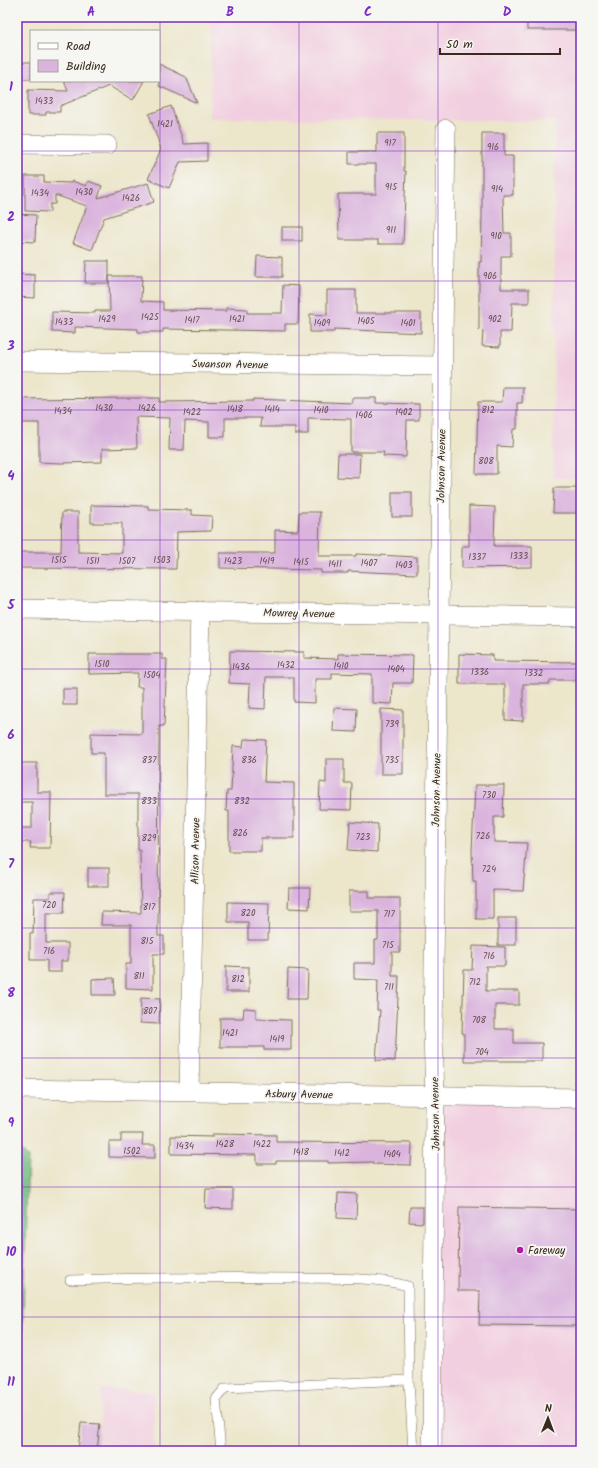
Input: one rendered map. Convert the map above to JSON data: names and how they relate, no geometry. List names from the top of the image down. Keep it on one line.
{"streets":{"street":["Swanson Avenue","Johnson Avenue","Mowrey Avenue","Allison Avenue","Asbury Avenue"]},"crossings":[["Swanson Avenue","Johnson Avenue"],["Johnson Avenue","Mowrey Avenue"],["Johnson Avenue","Asbury Avenue"],["Mowrey Avenue","Allison Avenue"],["Allison Avenue","Asbury Avenue"]],"places":["Fareway"],"house_numbers":["1433","1421","917","916","915","914","1430","1434","1426","911","910","906","1425","1429","1421","902","1417","1405","1433","1409","1401","1430","1426","1418","1414","1410","812","1434","1422","1402","1406","808","1333","1337","1515","1503","1511","1507","1423","1419","1415","1407","1411","1403","1510","1432","1410","1436","1404","1336","1332","1504","739","837","836","735","730","833","832","826","726","723","829","724","720","817","820","717","815","715","716","716","811","812","712","711","807","708","1421","1419","704","1428","1422","1434","1502","1418","1412","1404"],"legend":["Road","Building"],"scale_bar":"50 m","north":"top","grid":{"columns":["A","B","C","D"],"rows":["1","2","3","4","5","6","7","8","9","10","11"]}}
